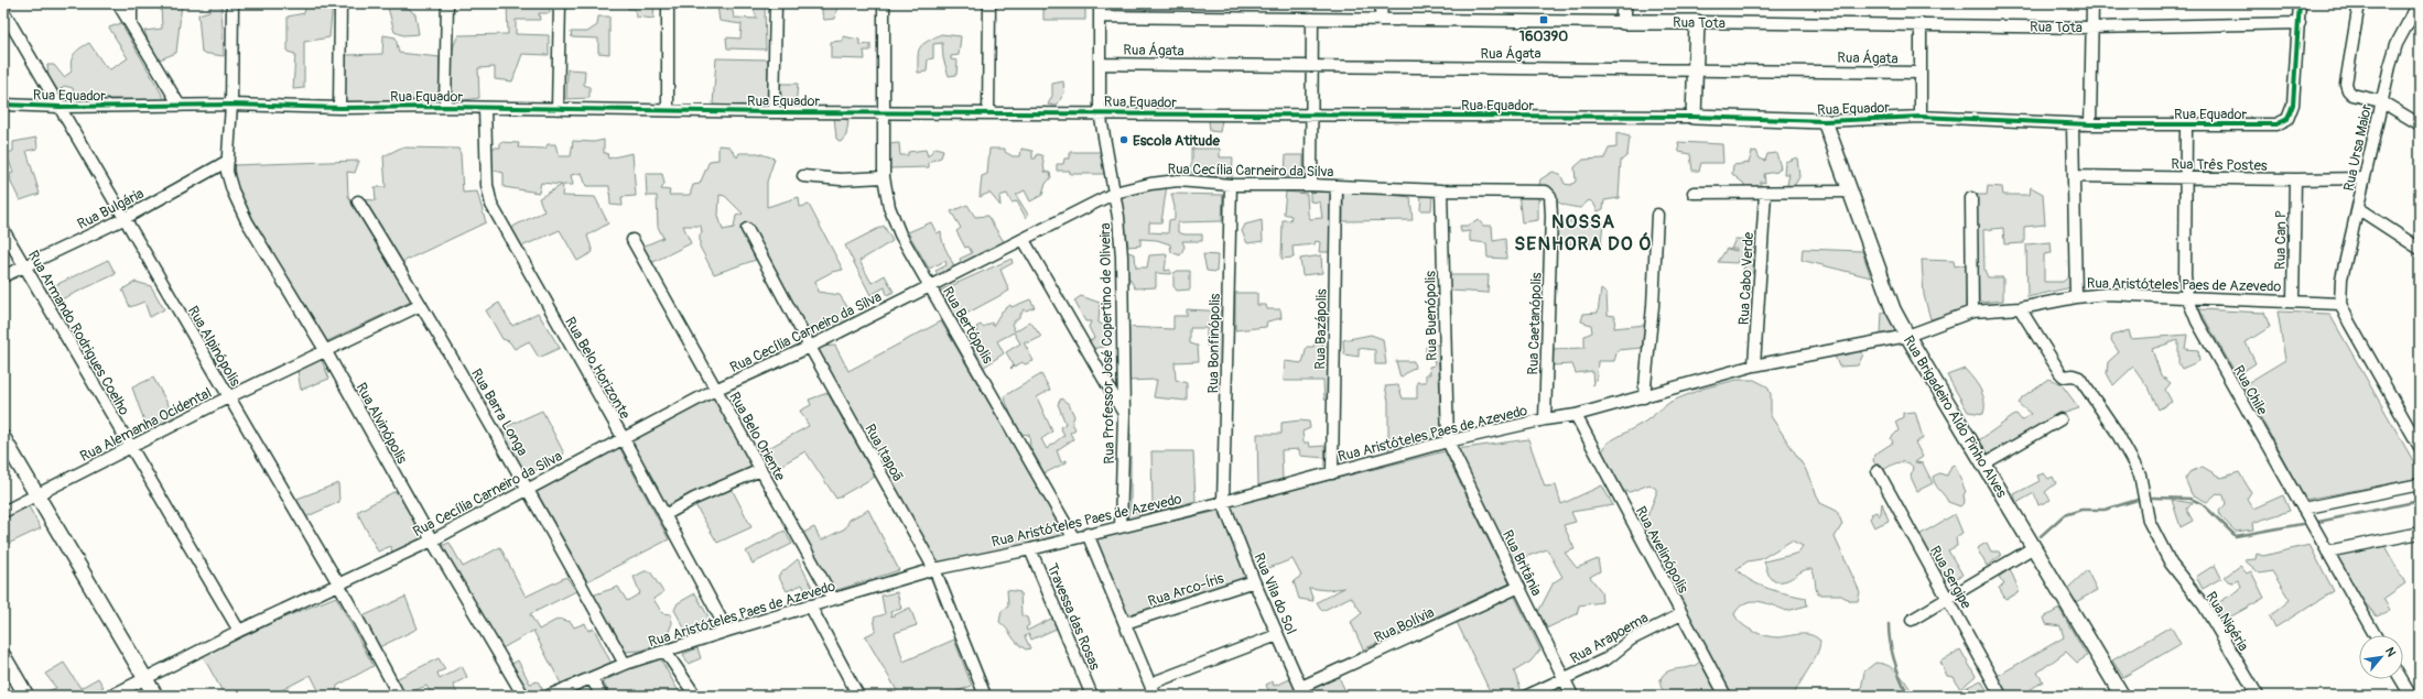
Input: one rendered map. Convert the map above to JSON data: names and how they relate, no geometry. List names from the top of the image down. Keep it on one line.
{"streets":{"street":["Rua Tota","Rua Ágata","Rua Equador","Rua Ursa Maior","Rua Três Postes","Rua Cecília Carneiro da Silva","Rua Bulgária","Rua Can P","Rua Cabo Verde","Rua Aristóteles Paes de Azevedo","Rua Buenópolis","Rua Caetanópolis","Rua Bertópolis","Rua Bazápolis","Rua Armando Rodrigues Coelho","Rua Professor José Copertino de Oliveira","Rua Bonfinópolis","Rua Alpinópolis","Rua Belo Horizonte","Rua Chile","Rua Barra Longa","Rua Brigadeiro Aldo Pinho Alves","Rua Alvinópolis","Rua Alemanha Ocidental","Rua Belo Oriente","Rua Itapoã","Rua Avelinópolis","Rua Britânia","Rua Sergipe","Rua Arco-Íris","Rua Vila do Sol","Travessa das Rosas","Rua Nigéria","Rua Bolívia","Rua Arapoema"]},"crossings":[["Rua Tota","Rua Equador"],["Rua Tota","Rua Professor José Copertino de Oliveira"],["Rua Ágata","Rua Professor José Copertino de Oliveira"],["Rua Equador","Rua Bertópolis"],["Rua Equador","Rua Professor José Copertino de Oliveira"],["Rua Equador","Rua Alpinópolis"],["Rua Equador","Rua Belo Horizonte"],["Rua Equador","Rua Chile"],["Rua Equador","Rua Brigadeiro Aldo Pinho Alves"],["Rua Equador","Rua Alvinópolis"],["Rua Ursa Maior","Rua Três Postes"],["Rua Ursa Maior","Rua Aristóteles Paes de Azevedo"],["Rua Três Postes","Rua Can P"],["Rua Três Postes","Rua Chile"],["Rua Cecília Carneiro da Silva","Rua Buenópolis"],["Rua Cecília Carneiro da Silva","Rua Caetanópolis"],["Rua Cecília Carneiro da Silva","Rua Bertópolis"],["Rua Cecília Carneiro da Silva","Rua Bazápolis"],["Rua Cecília Carneiro da Silva","Rua Armando Rodrigues Coelho"],["Rua Cecília Carneiro da Silva","Rua Professor José Copertino de Oliveira"],["Rua Cecília Carneiro da Silva","Rua Bonfinópolis"],["Rua Cecília Carneiro da Silva","Rua Alpinópolis"],["Rua Cecília Carneiro da Silva","Rua Belo Horizonte"],["Rua Cecília Carneiro da Silva","Rua Barra Longa"],["Rua Cecília Carneiro da Silva","Rua Alvinópolis"],["Rua Cecília Carneiro da Silva","Rua Belo Oriente"],["Rua Cecília Carneiro da Silva","Rua Itapoã"],["Rua Bulgária","Rua Armando Rodrigues Coelho"],["Rua Bulgária","Rua Alpinópolis"],["Rua Bulgária","Rua Alvinópolis"],["Rua Can P","Rua Aristóteles Paes de Azevedo"],["Rua Cabo Verde","Rua Aristóteles Paes de Azevedo"],["Rua Aristóteles Paes de Azevedo","Rua Buenópolis"],["Rua Aristóteles Paes de Azevedo","Rua Caetanópolis"],["Rua Aristóteles Paes de Azevedo","Rua Bertópolis"],["Rua Aristóteles Paes de Azevedo","Rua Bazápolis"],["Rua Aristóteles Paes de Azevedo","Rua Professor José Copertino de Oliveira"],["Rua Aristóteles Paes de Azevedo","Rua Bonfinópolis"],["Rua Aristóteles Paes de Azevedo","Rua Belo Horizonte"],["Rua Aristóteles Paes de Azevedo","Rua Chile"],["Rua Aristóteles Paes de Azevedo","Rua Barra Longa"],["Rua Aristóteles Paes de Azevedo","Rua Brigadeiro Aldo Pinho Alves"],["Rua Aristóteles Paes de Azevedo","Rua Belo Oriente"],["Rua Aristóteles Paes de Azevedo","Rua Itapoã"],["Rua Aristóteles Paes de Azevedo","Rua Avelinópolis"],["Rua Aristóteles Paes de Azevedo","Rua Britânia"],["Rua Aristóteles Paes de Azevedo","Rua Vila do Sol"],["Rua Aristóteles Paes de Azevedo","Travessa das Rosas"],["Rua Aristóteles Paes de Azevedo","Rua Nigéria"],["Rua Buenópolis","Rua Britânia"],["Rua Armando Rodrigues Coelho","Rua Alemanha Ocidental"],["Rua Bonfinópolis","Rua Vila do Sol"],["Rua Alpinópolis","Rua Alemanha Ocidental"],["Rua Barra Longa","Rua Alemanha Ocidental"],["Rua Alvinópolis","Rua Alemanha Ocidental"],["Rua Avelinópolis","Rua Arapoema"],["Rua Britânia","Rua Bolívia"],["Rua Britânia","Rua Arapoema"],["Rua Arco-Íris","Rua Vila do Sol"],["Rua Vila do Sol","Rua Bolívia"]],"districts":["NOSSA SENHORA DO Ó"],"places":{"transit":["160390"],"other":["Escola Atitude"]},"north":"top right"}
